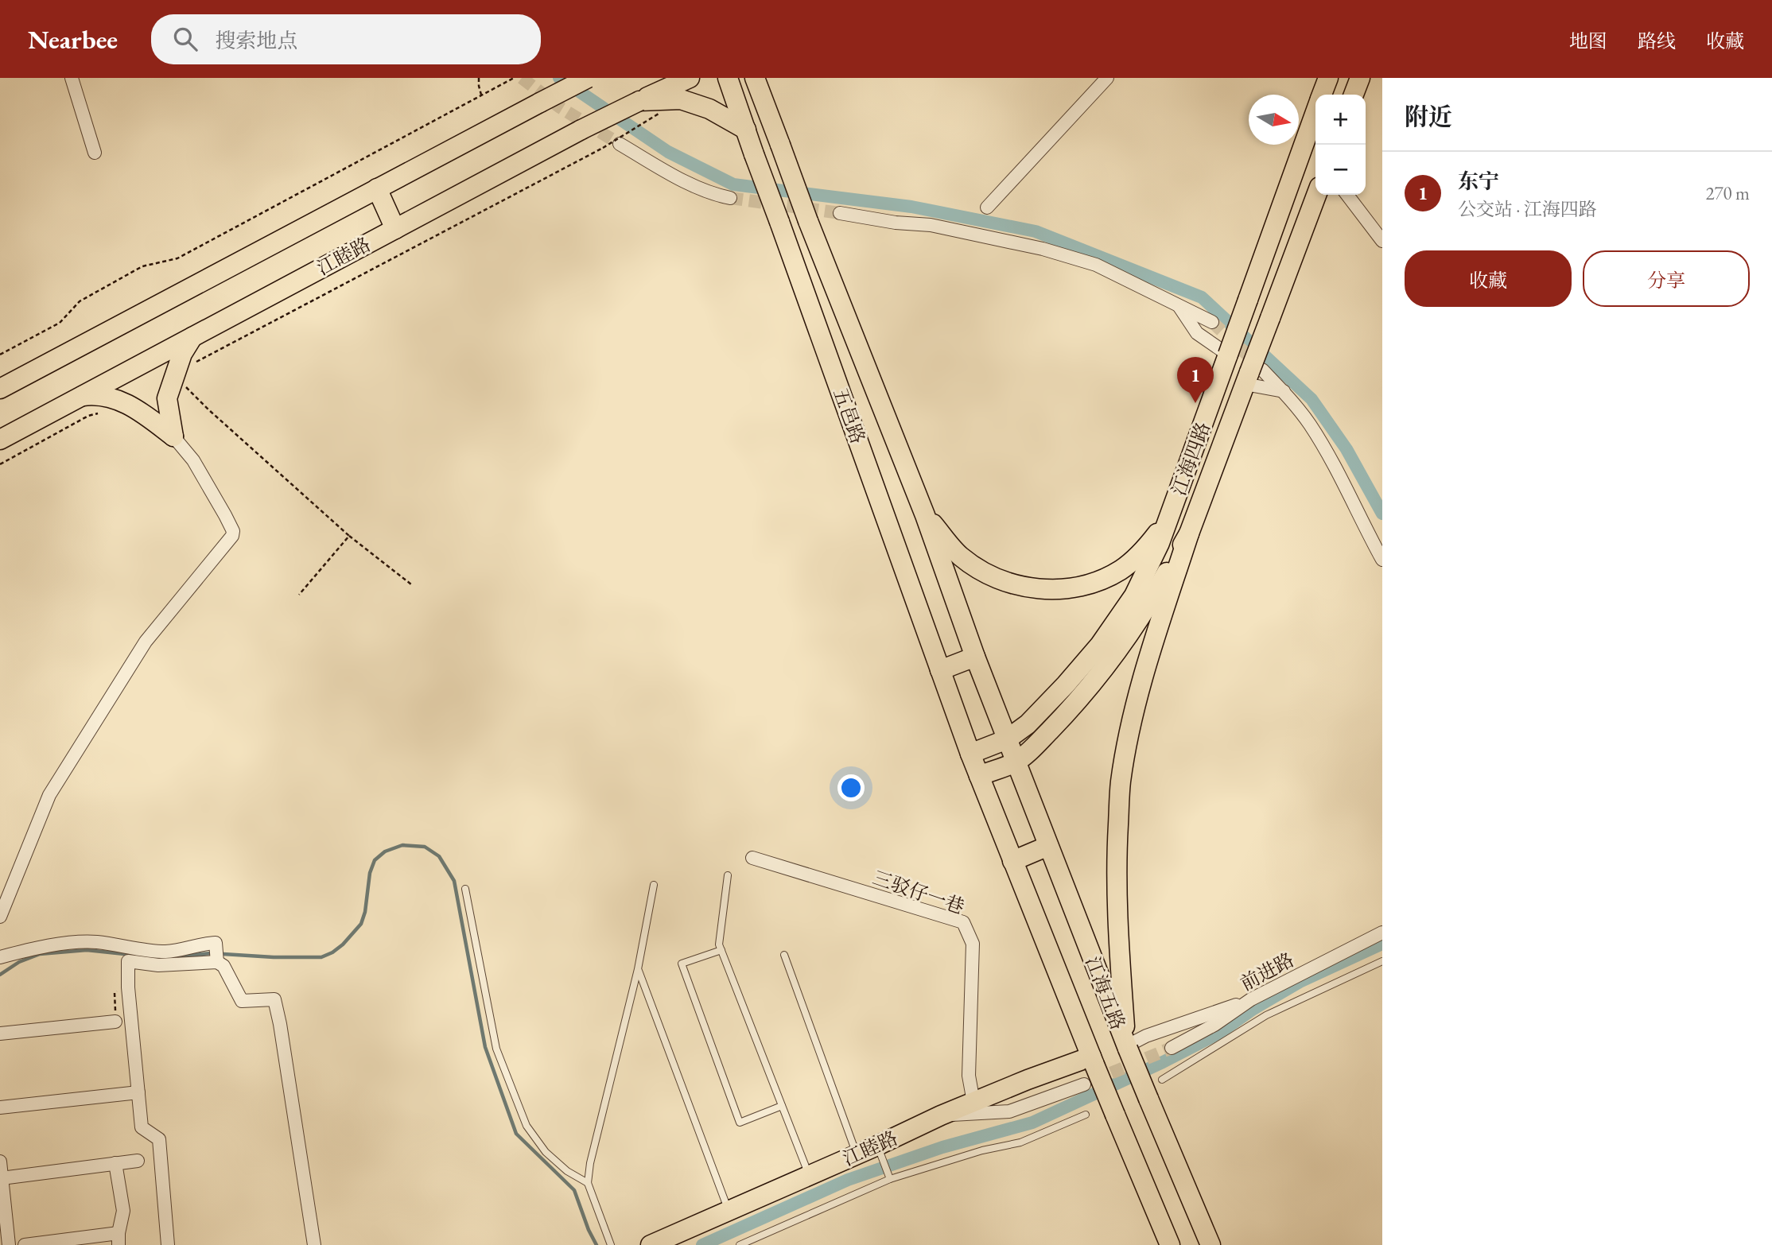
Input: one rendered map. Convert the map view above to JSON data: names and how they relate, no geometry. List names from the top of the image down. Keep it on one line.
{"streets":{"main road":["江睦路","五邑路","江海四路","江海五路"],"street":["三驳仔一巷","前进路"]},"crossings":[["江睦路","三驳仔一巷"],["江睦路","江海五路"],["五邑路","江海四路"],["五邑路","江海五路"],["江海四路","江海五路"]],"north":"right","page":{"header":"Nearbee","search":"搜索地点","nav":["地图","路线","收藏"],"heading":"附近","map_buttons":["+","−"],"list":[{"mark":"1","name":"东宁","note":"公交站 · 江海四路","value":"270 m"}],"buttons":["收藏","分享"],"pins":"1"}}
